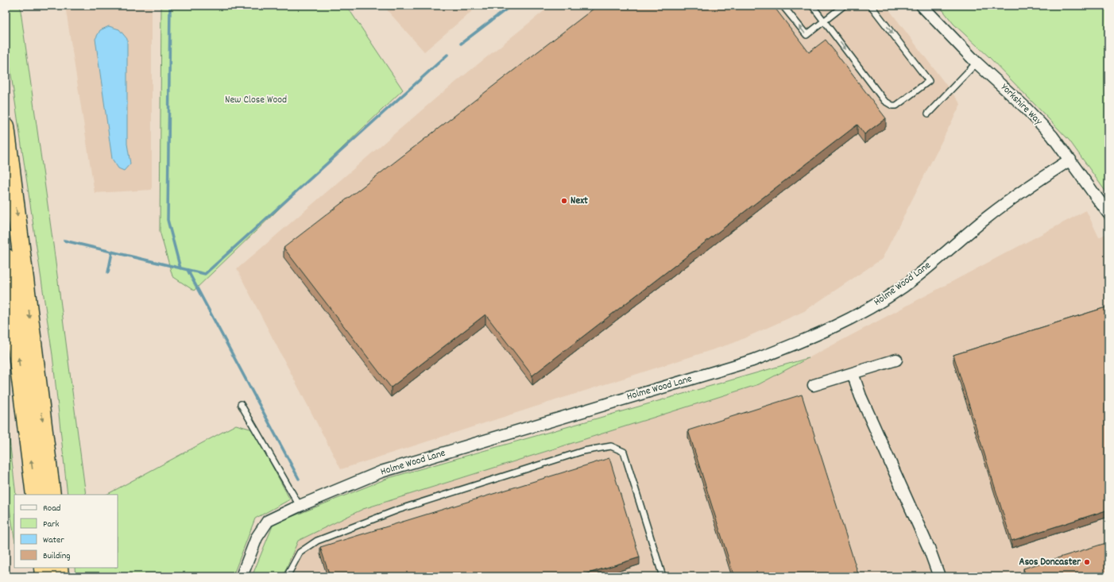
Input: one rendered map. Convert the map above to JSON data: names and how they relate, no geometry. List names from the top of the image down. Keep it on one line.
{"streets":{"street":["Yorkshire Way","Holme Wood Lane"]},"crossings":[["Yorkshire Way","Holme Wood Lane"]],"parks":["New Close Wood"],"places":["Next","Asos Doncaster"],"legend":["Road","Park","Water","Building"]}
